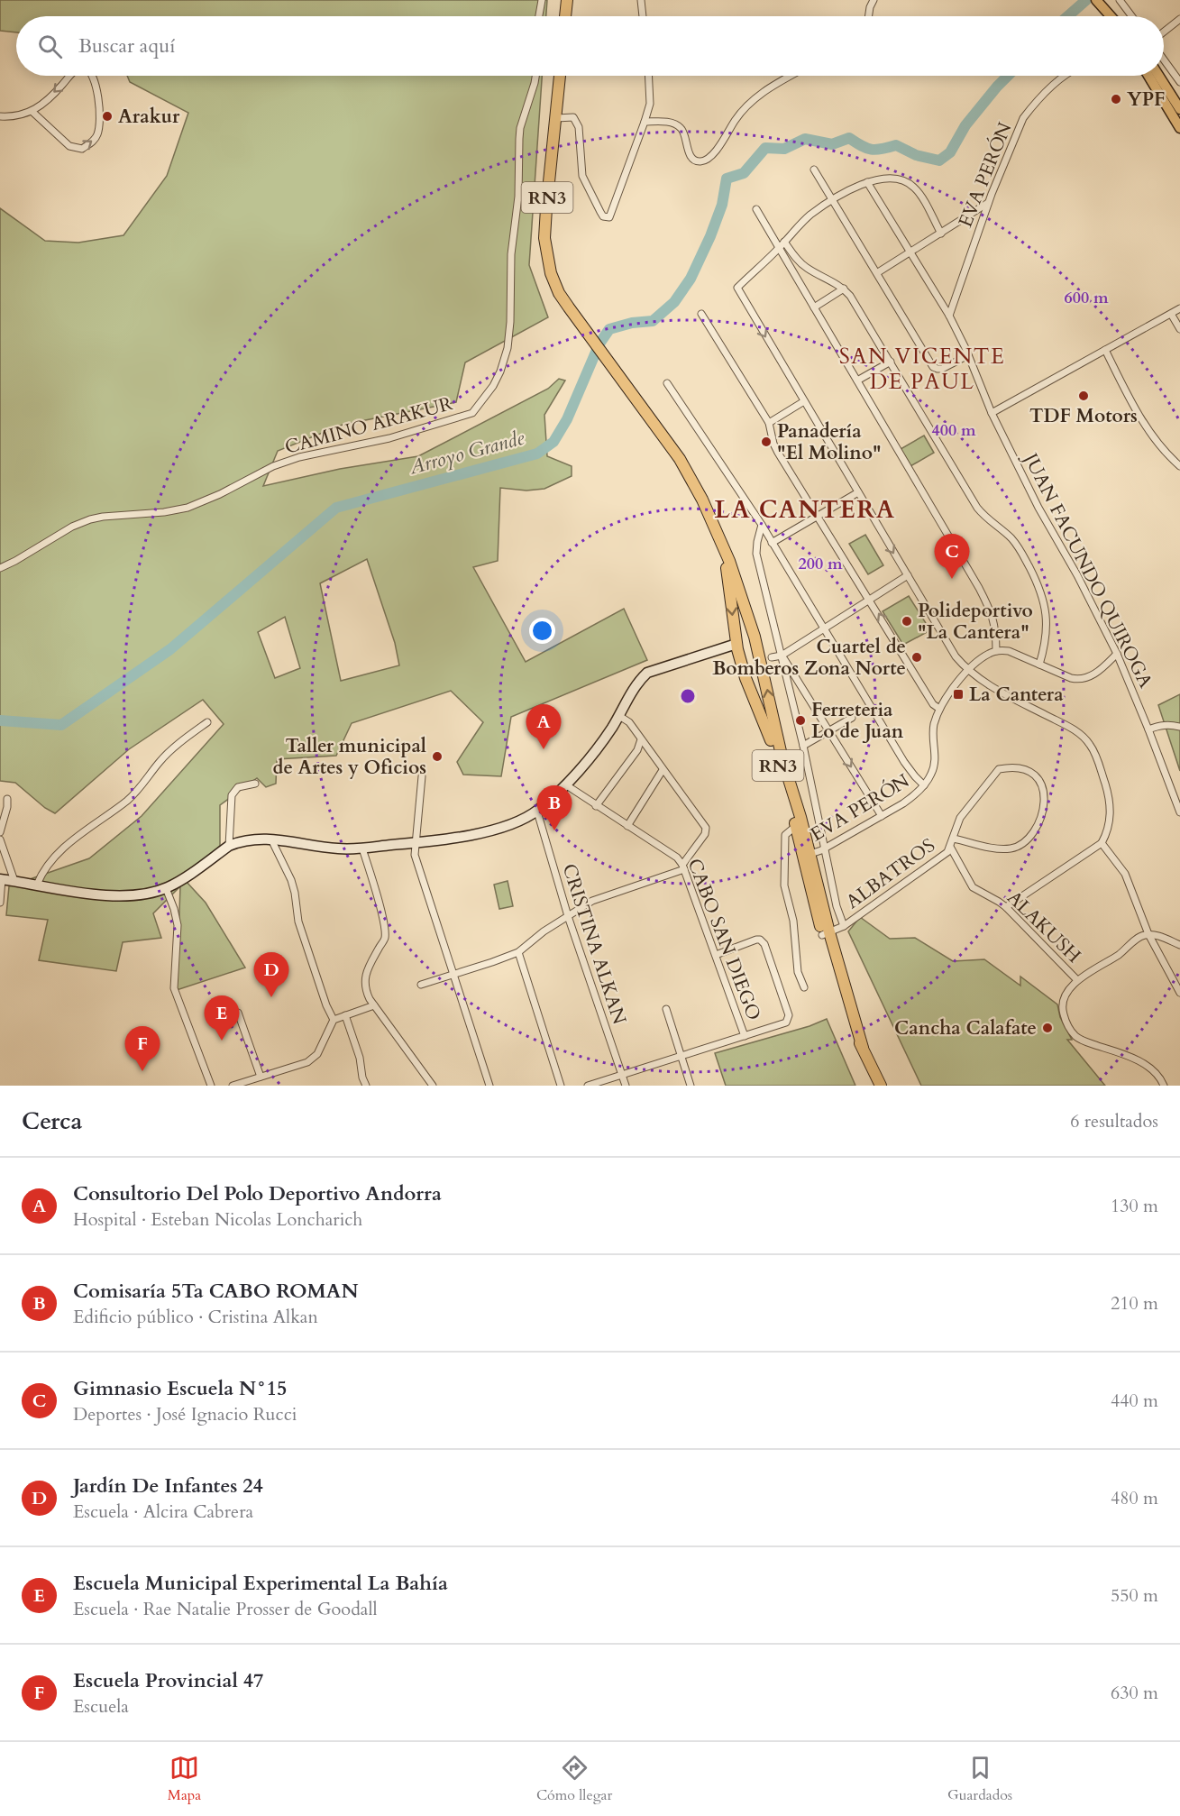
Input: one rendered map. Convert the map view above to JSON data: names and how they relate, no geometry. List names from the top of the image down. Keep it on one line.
{"streets":{"highway":["RN3"],"street":["EVA PERÓN","CAMINO ARAKUR","JUAN FACUNDO QUIROGA","ALBATROS","ALAKUSH","CABO SAN DIEGO","CRISTINA ALKAN"]},"crossings":[["EVA PERÓN","RN3"],["EVA PERÓN","JUAN FACUNDO QUIROGA"],["RN3","ALBATROS"],["ALBATROS","ALAKUSH"]],"districts":["SAN VICENTE DE PAUL","LA CANTERA"],"water":["Arroyo Grande"],"places":{"other":["YPF","Arakur","TDF Motors","Panadería \"El Molino\"","Polideportivo \"La Cantera\"","Cuartel de Bomberos Zona Norte","Ferreteria Lo de Juan","Taller municipal de Artes y Oficios","Cancha Calafate"],"transit":["La Cantera"]},"page":{"search":"Buscar aquí","pins":["C","A","B","D","E","F"],"heading":["Cerca","6 resultados"],"list":[{"mark":"A","name":"Consultorio Del Polo Deportivo Andorra","note":"Hospital · Esteban Nicolas Loncharich","value":"130 m"},{"mark":"B","name":"Comisaría 5Ta CABO ROMAN","note":"Edificio público · Cristina Alkan","value":"210 m"},{"mark":"C","name":"Gimnasio Escuela N°15","note":"Deportes · José Ignacio Rucci","value":"440 m"},{"mark":"D","name":"Jardín De Infantes 24","note":"Escuela · Alcira Cabrera","value":"480 m"},{"mark":"E","name":"Escuela Municipal Experimental La Bahía","note":"Escuela · Rae Natalie Prosser de Goodall","value":"550 m"},{"mark":"F","name":"Escuela Provincial 47","note":"Escuela","value":"630 m"}],"nav":["Mapa","Cómo llegar","Guardados"]},"rings":["600 m","400 m","200 m"]}
